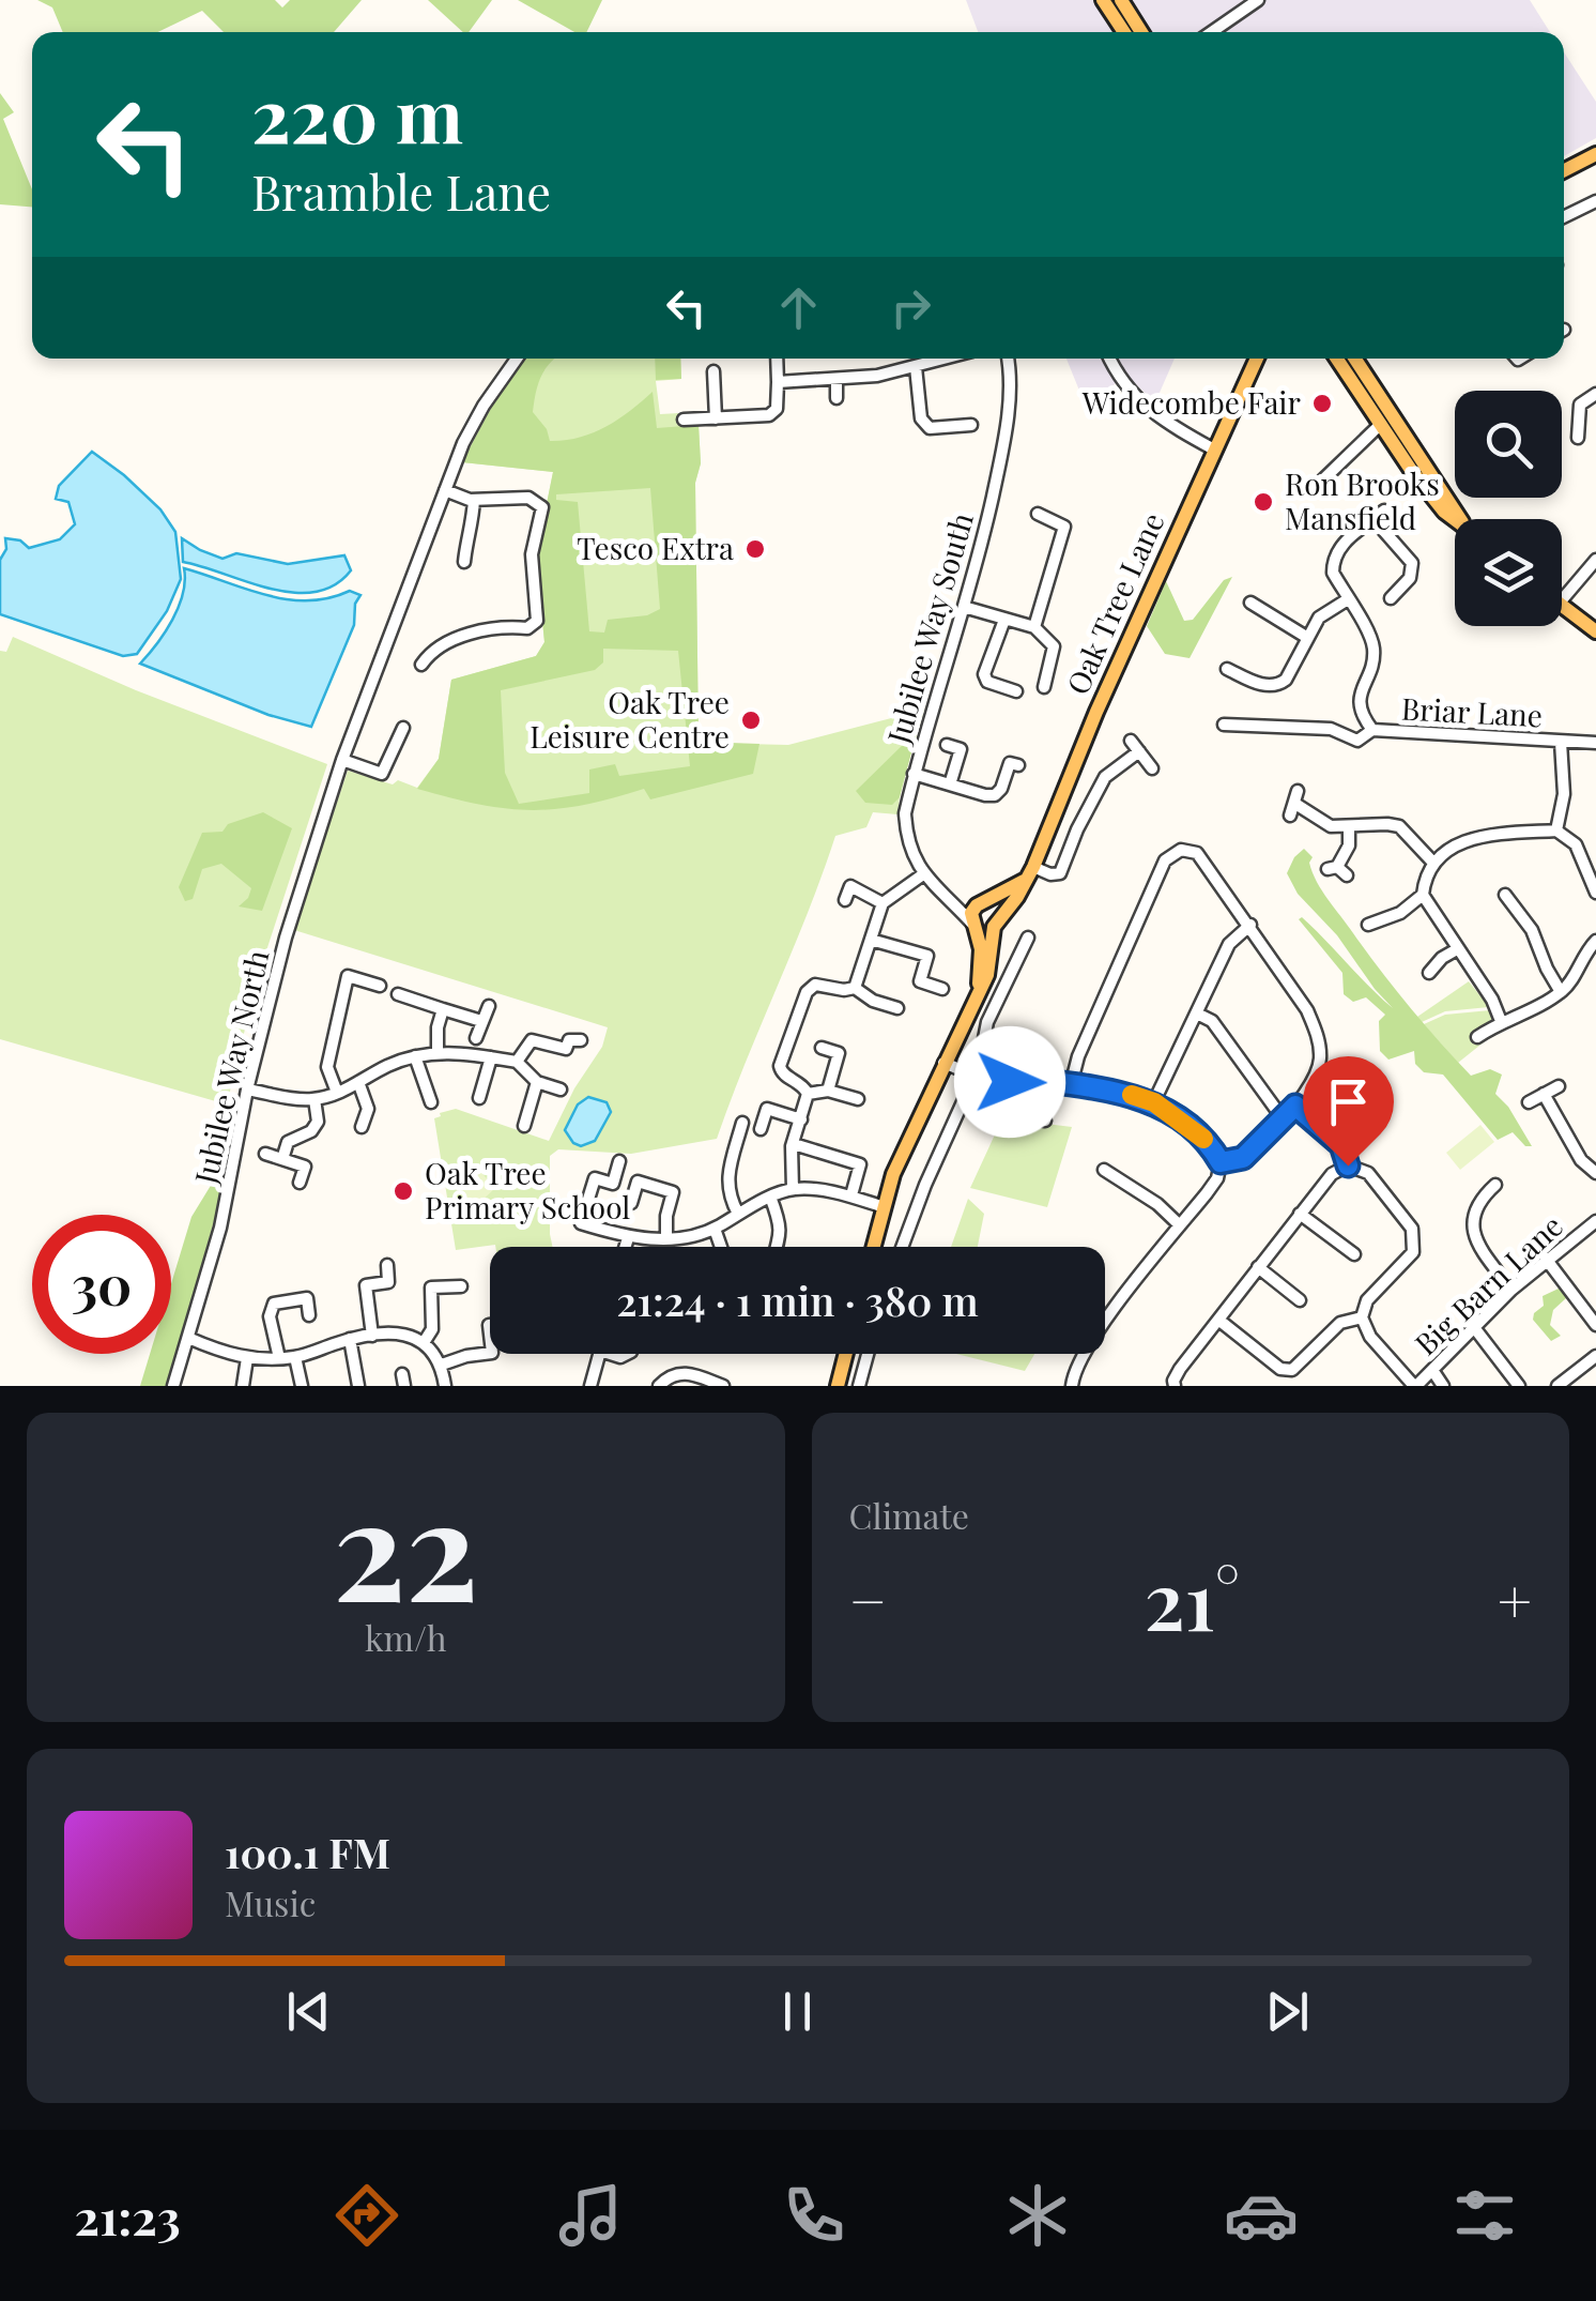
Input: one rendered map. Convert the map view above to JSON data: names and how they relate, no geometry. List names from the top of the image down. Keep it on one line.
{"streets":{"main road":["Oak Tree Lane"],"street":["Jubilee Way South","Briar Lane","Jubilee Way North","Big Barn Lane"]},"crossings":[["Oak Tree Lane","Jubilee Way South"]],"places":["Widecombe Fair","Ron Brooks Mansfield","Tesco Extra","Oak Tree Leisure Centre","Oak Tree Primary School"],"page":{"turn":["220 m","Bramble Lane"],"limit":"30","trip":"21:24 · 1 min · 380 m","tile":[["22","km/h"],"Climate"],"heat":["−","21°","+"],"song":["100.1 FM","Music"],"tabs":"21:23"}}
